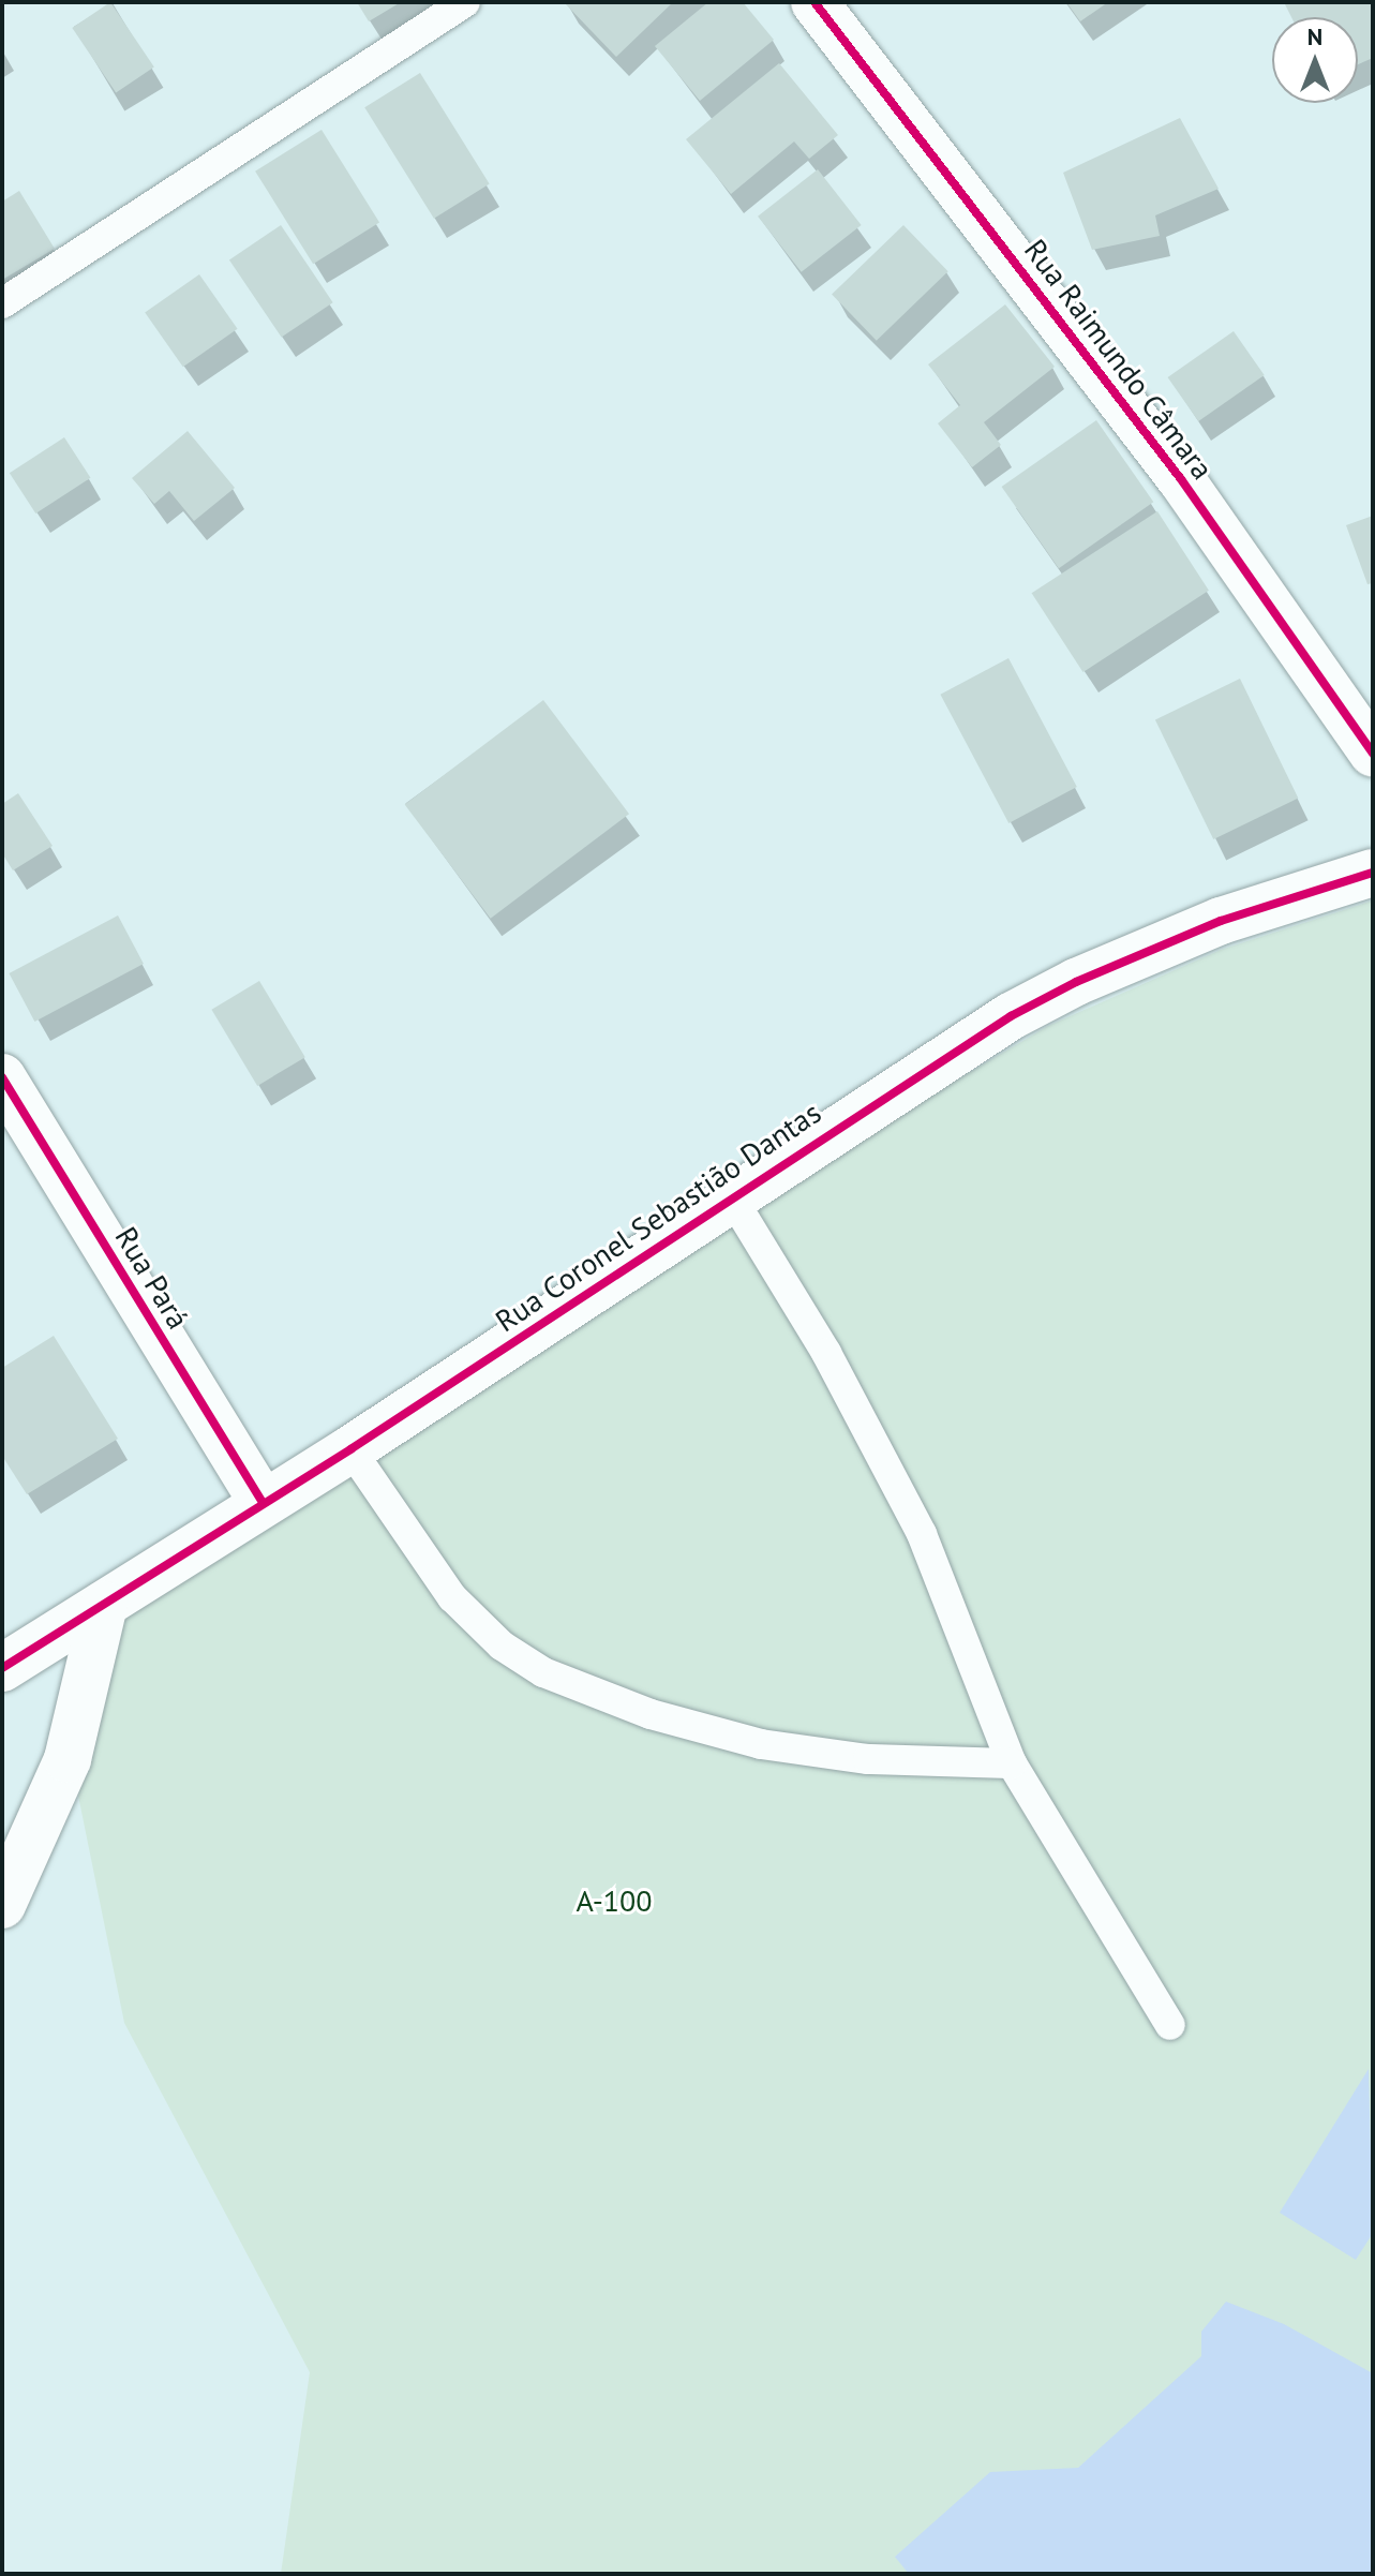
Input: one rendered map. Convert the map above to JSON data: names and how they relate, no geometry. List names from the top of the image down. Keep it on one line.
{"streets":{"street":["Rua Raimundo Câmara","Rua Coronel Sebastião Dantas","Rua Pará"]},"crossings":[["Rua Coronel Sebastião Dantas","Rua Pará"]],"parks":["A-100"],"north":"top"}
